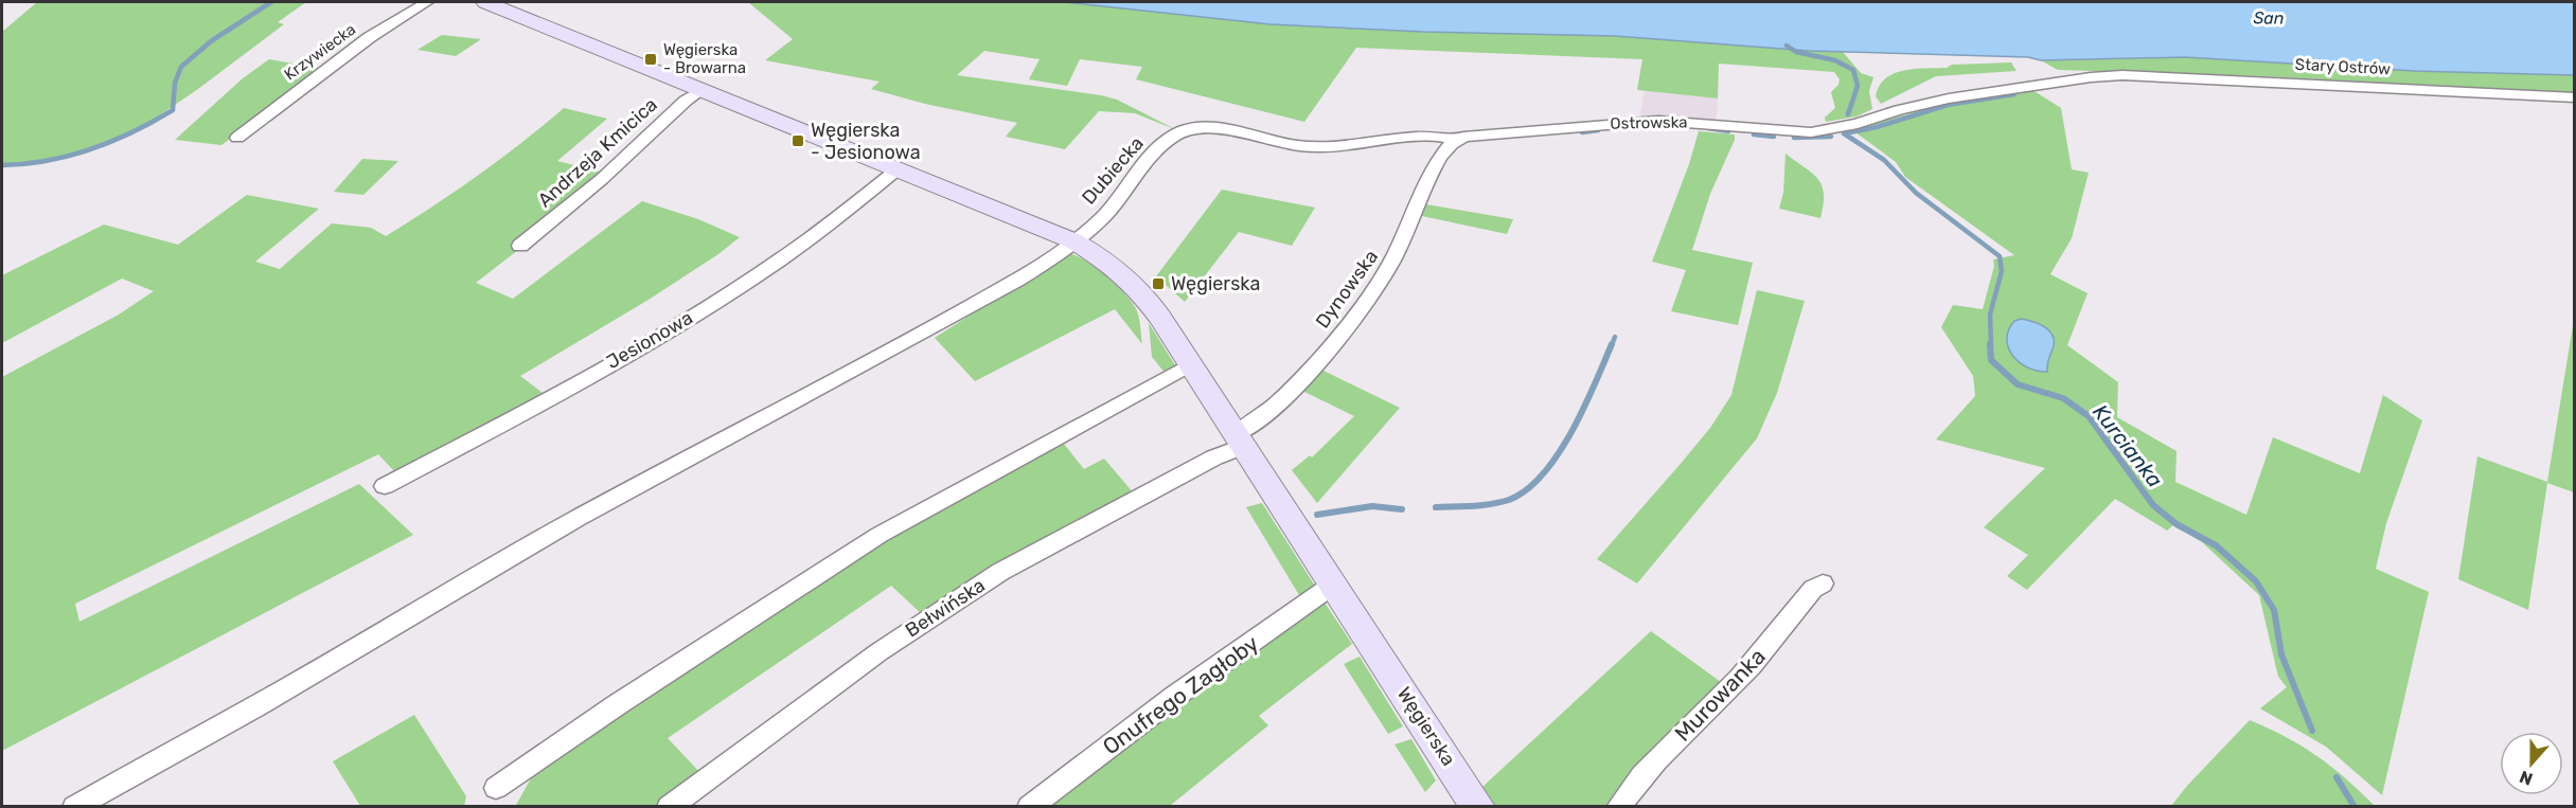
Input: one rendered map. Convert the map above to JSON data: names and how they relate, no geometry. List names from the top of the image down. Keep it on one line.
{"streets":{"main road":["Węgierska"],"street":["Krzywiecka","Stary Ostrów","Ostrowska","Andrzeja Kmicica","Dubiecka","Dynowska","Jesionowa","Bełwińska","Onufrego Zagłoby","Murowanka"]},"crossings":[["Stary Ostrów","Ostrowska"],["Ostrowska","Dubiecka"],["Ostrowska","Dynowska"],["Andrzeja Kmicica","Węgierska"],["Dubiecka","Węgierska"],["Dynowska","Bełwińska"],["Dynowska","Węgierska"],["Jesionowa","Węgierska"],["Bełwińska","Węgierska"],["Onufrego Zagłoby","Węgierska"]],"water":["San","Kurcianka"],"places":{"transit":["Węgierska - Browarna","Węgierska - Jesionowa","Węgierska"]},"north":"bottom"}
